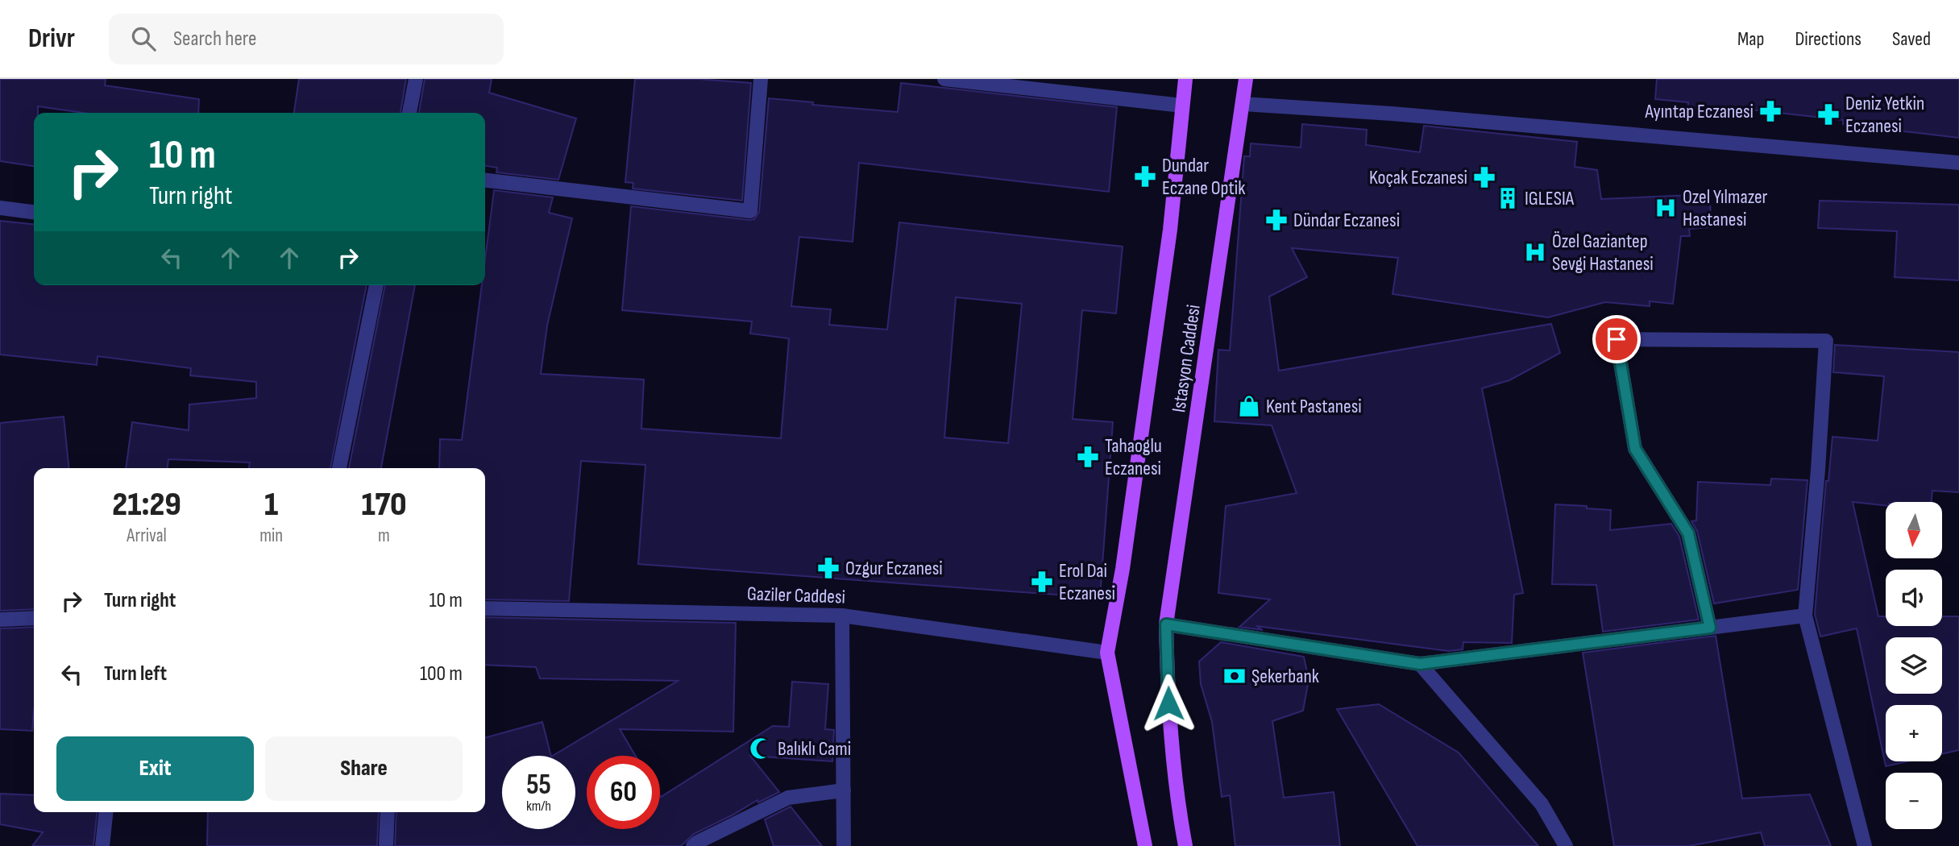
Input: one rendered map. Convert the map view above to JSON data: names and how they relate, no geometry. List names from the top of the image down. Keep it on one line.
{"streets":{"main road":["Istasyon Caddesi"],"street":["Gaziler Caddesi"]},"places":{"pharmacy":["Ayıntap Eczanesi","Deniz Yetkin Eczanesi","Dundar Eczane Optik","Koçak Eczanesi","Dündar Eczanesi","Tahaoglu Eczanesi","Ozgur Eczanesi","Erol Dai Eczanesi"],"building":["IGLESIA"],"hospital":["Ozel Yılmazer Hastanesi","Özel Gaziantep Sevgi Hastanesi"],"shop":["Kent Pastanesi"],"bank":["Şekerbank"],"mosque":["Balıklı Cami"]},"north":"bottom","page":{"header":"Drivr","search":"Search here","nav":["Map","Directions","Saved"],"turn":["10 m","Turn right"],"eta":["21:29","Arrival","1","min","170","m"],"map_buttons":["+","−"],"list":[{"name":"Turn right","value":"10 m"},{"name":"Turn left","value":"100 m"}],"buttons":["Exit","Share"],"speed":"55 km/h","limit":"60"}}
